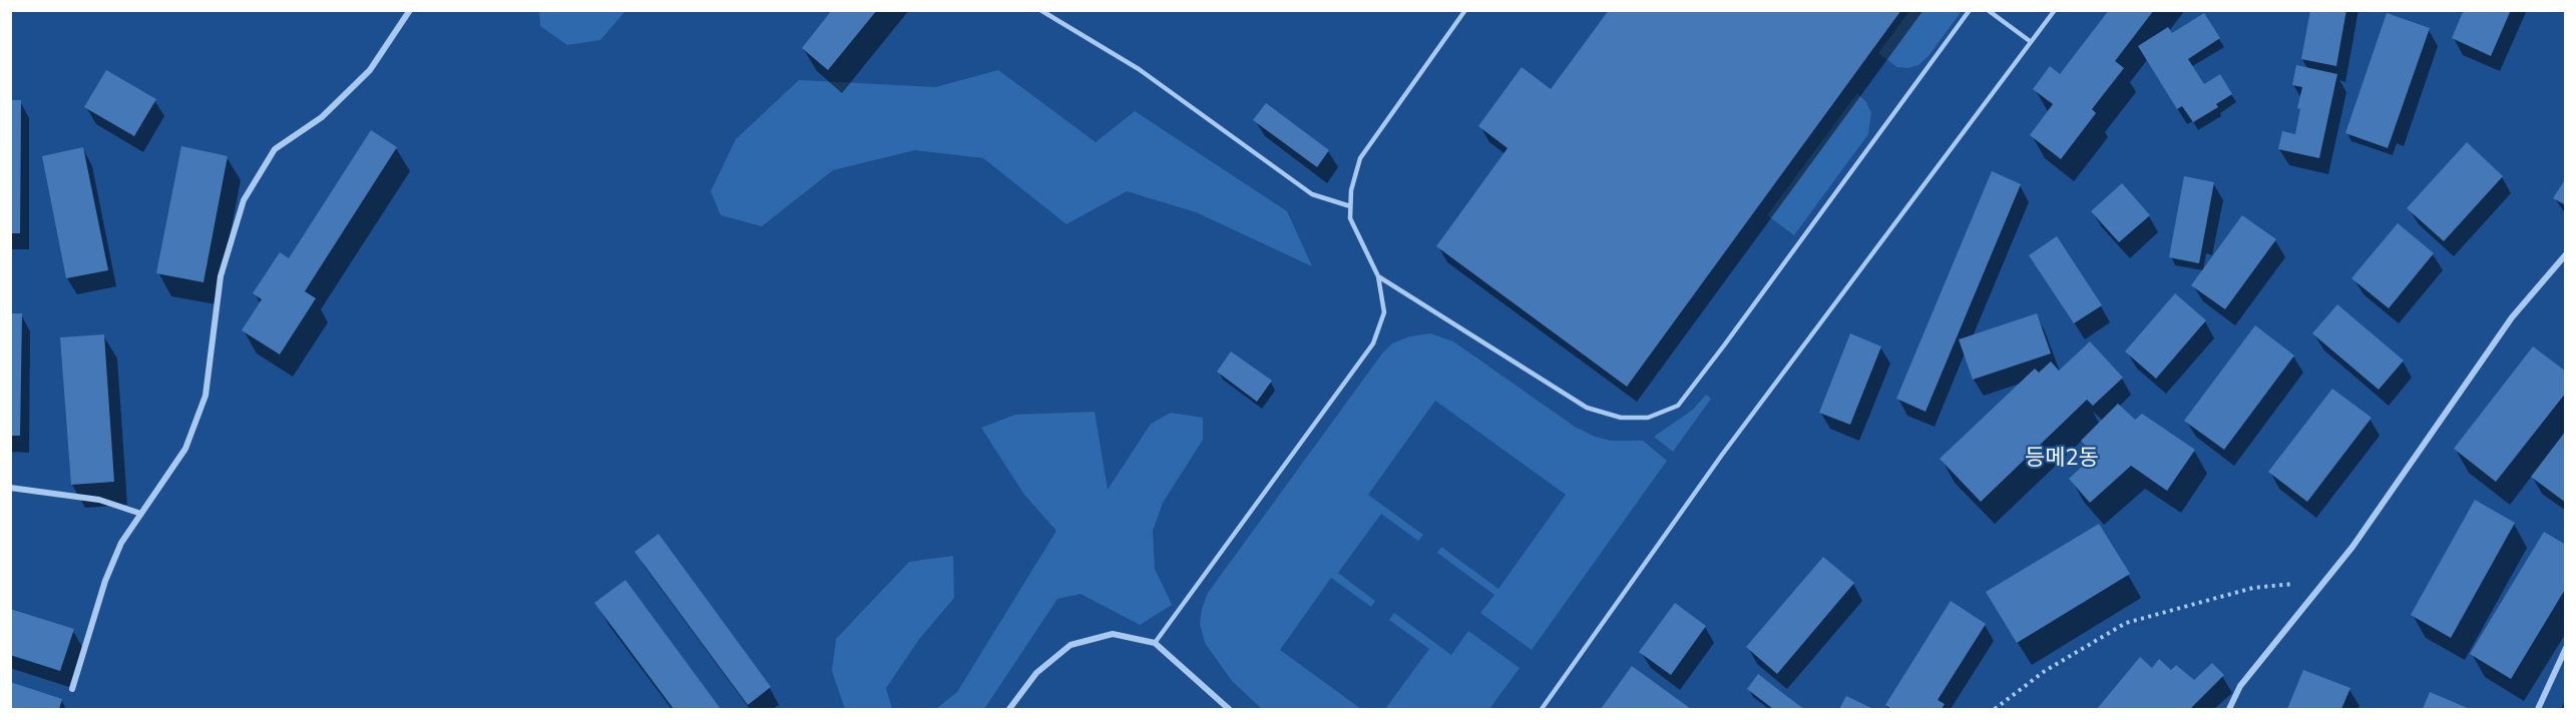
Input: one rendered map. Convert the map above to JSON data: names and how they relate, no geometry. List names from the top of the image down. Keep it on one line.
{"districts":["등메2동"]}
